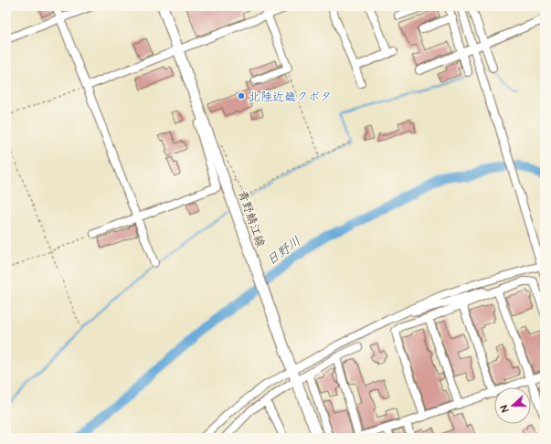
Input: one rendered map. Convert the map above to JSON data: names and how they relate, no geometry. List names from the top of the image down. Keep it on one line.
{"streets":{"main road":["青野鯖江線"]},"water":["日野川"],"places":["北陸近畿クボタ"],"north":"left"}
